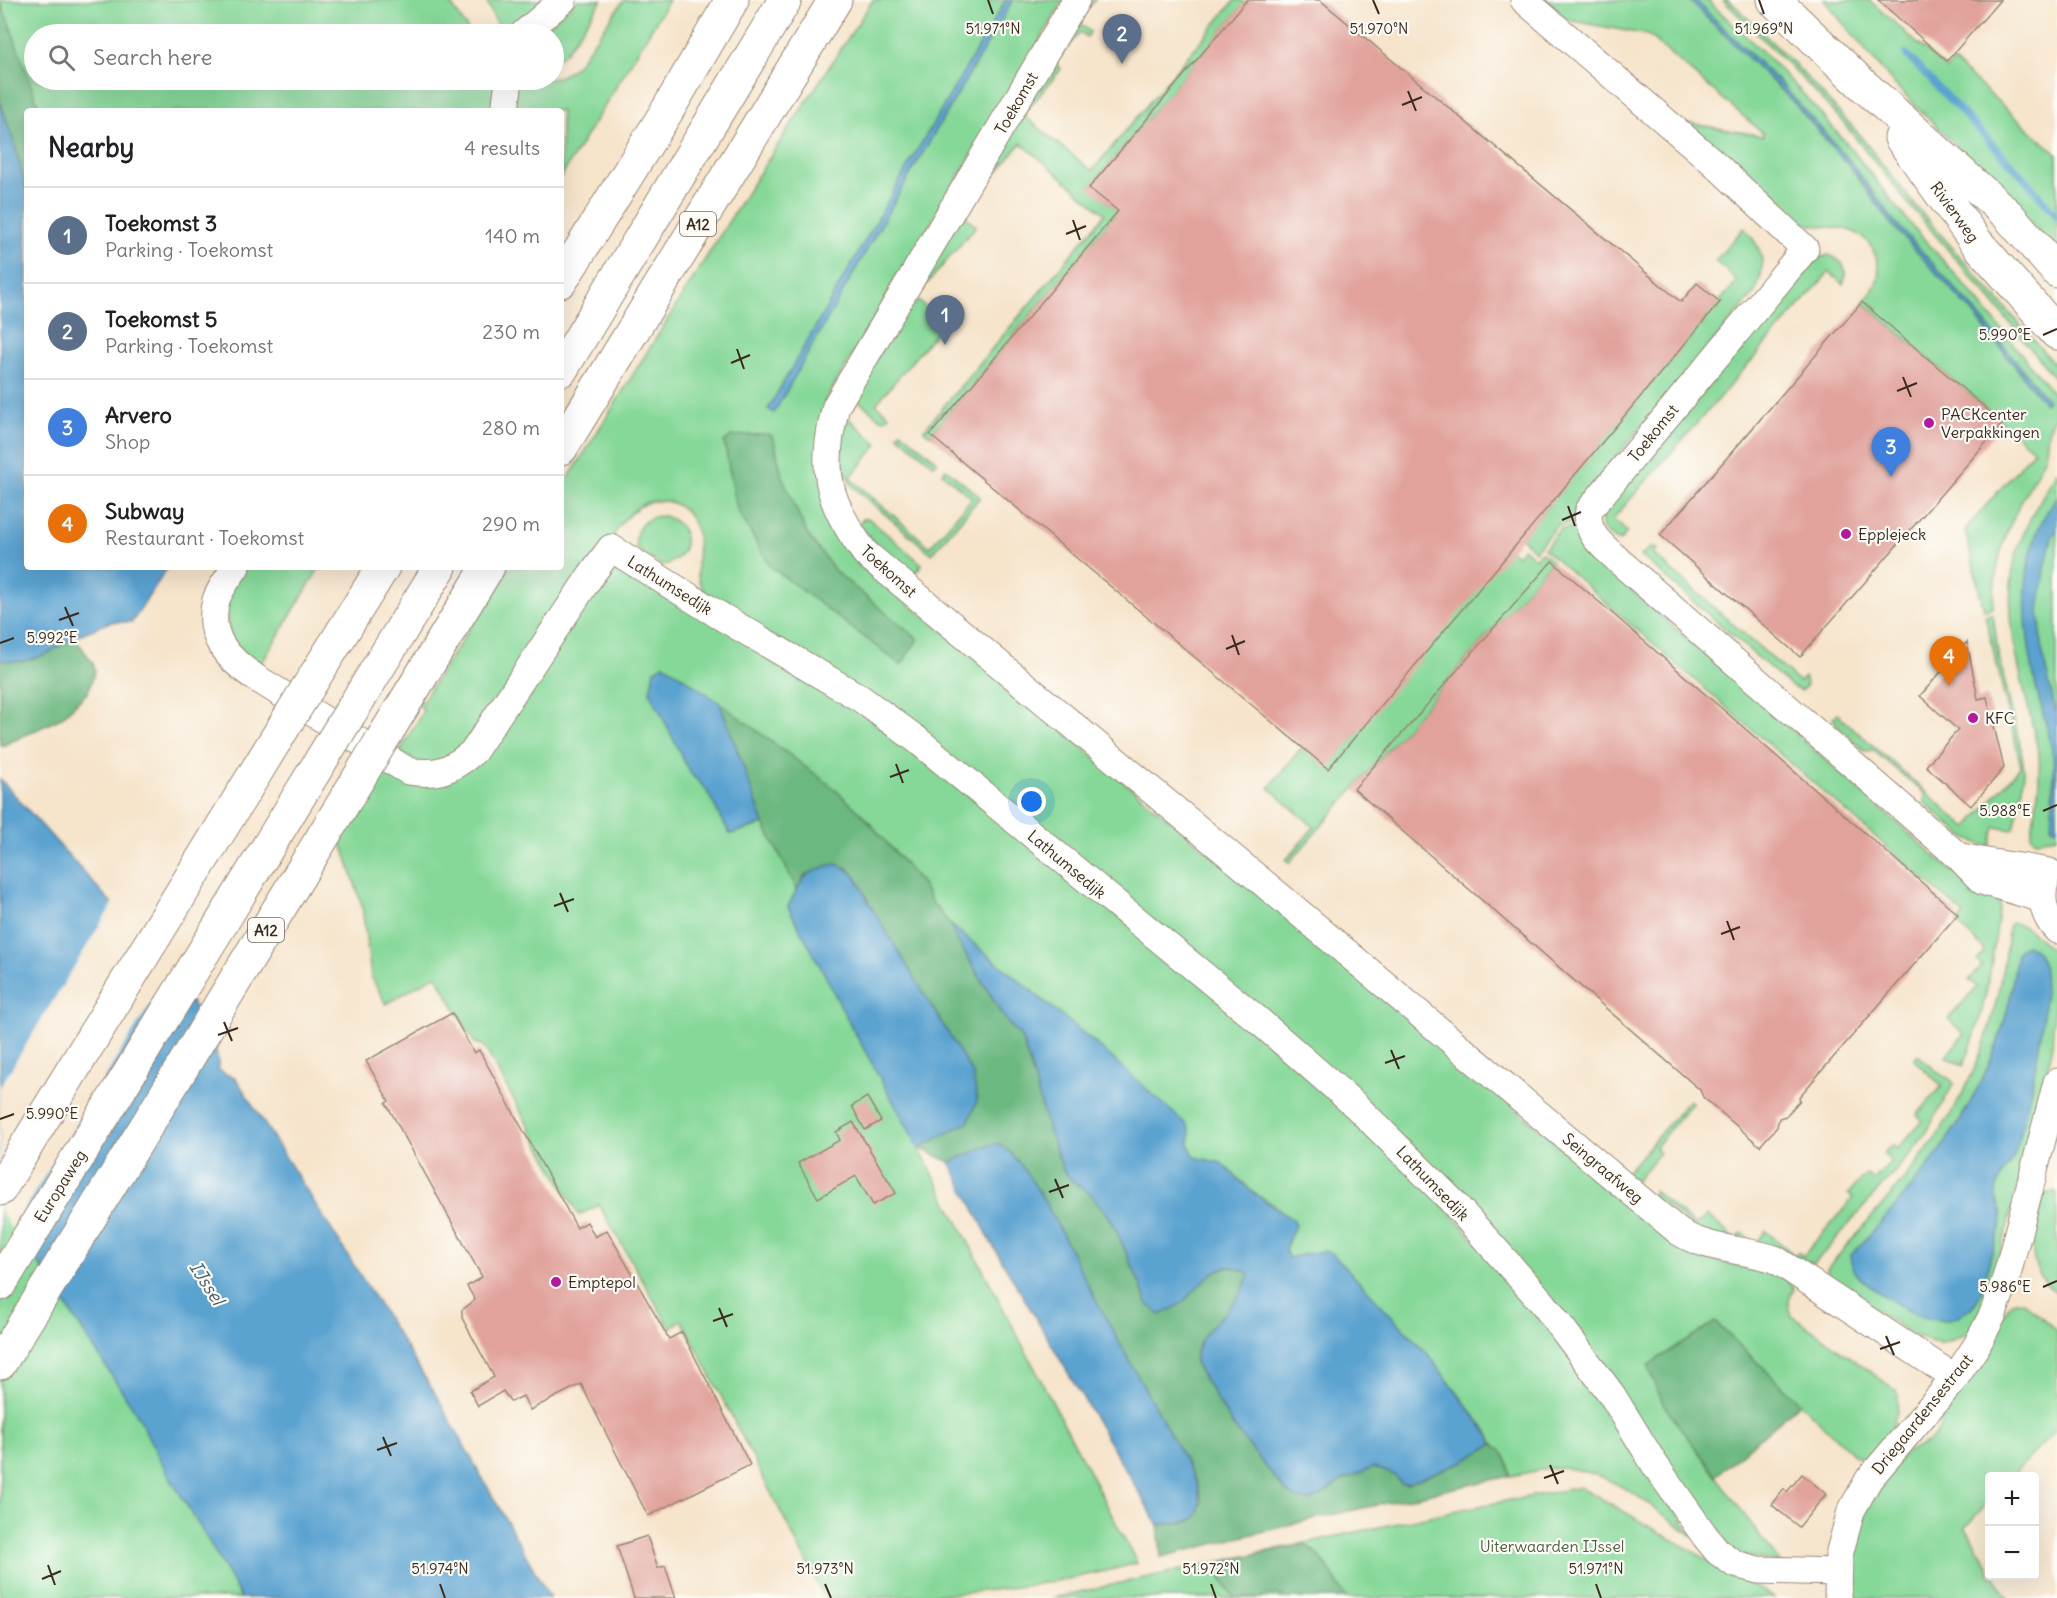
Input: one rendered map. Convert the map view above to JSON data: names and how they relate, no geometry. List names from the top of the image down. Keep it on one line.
{"streets":{"main road":["Rivierweg","A12","Europaweg"],"street":["Toekomst","Lathumsedijk","Seingraafweg","Driegaardensestraat"]},"crossings":[["Toekomst","Seingraafweg"],["Lathumsedijk","Driegaardensestraat"],["Seingraafweg","Driegaardensestraat"]],"water":["IJssel"],"parks":["Uiterwaarden IJssel"],"places":["PACKcenter Verpakkingen","Epplejeck","KFC","Emptepol"],"page":{"pins":["2","1","3","4"],"search":"Search here","heading":["Nearby","4 results"],"list":[{"mark":"1","name":"Toekomst 3","note":"Parking · Toekomst","value":"140 m"},{"mark":"2","name":"Toekomst 5","note":"Parking · Toekomst","value":"230 m"},{"mark":"3","name":"Arvero","note":"Shop","value":"280 m"},{"mark":"4","name":"Subway","note":"Restaurant · Toekomst","value":"290 m"}],"map_buttons":["+","−"]},"coordinates":["51.971°N","51.970°N","51.969°N","5.990°E","5.992°E","5.988°E","5.986°E","51.974°N","51.973°N","51.972°N"]}
